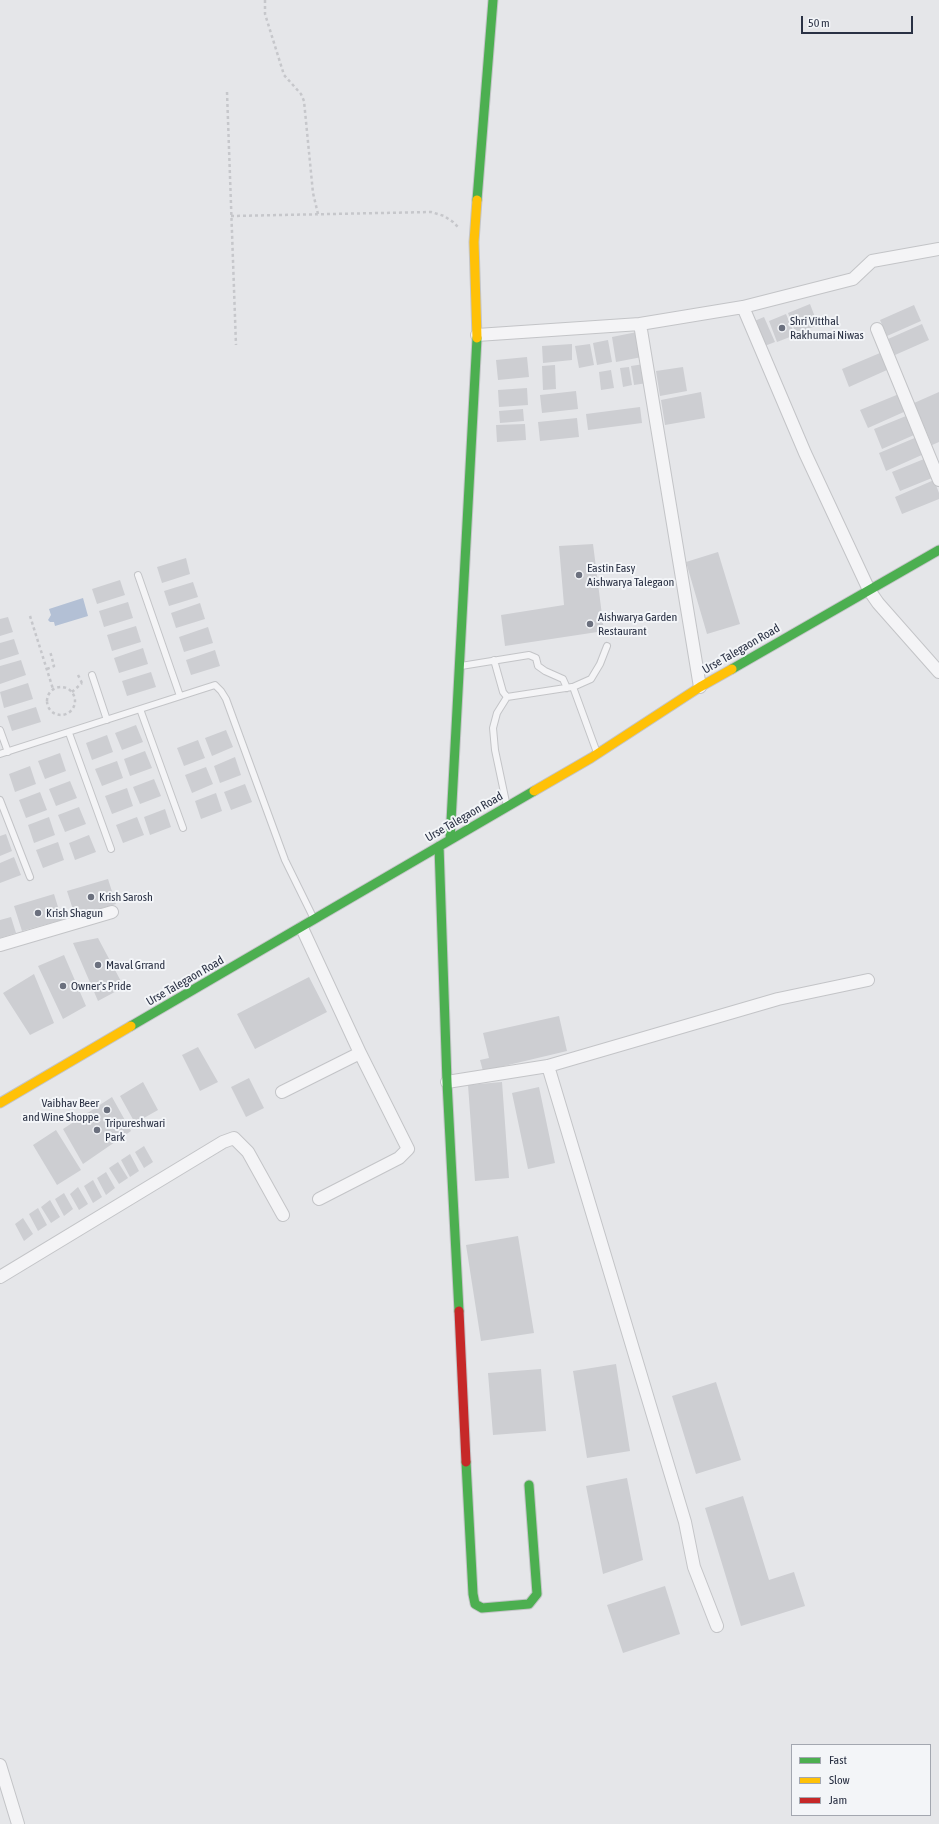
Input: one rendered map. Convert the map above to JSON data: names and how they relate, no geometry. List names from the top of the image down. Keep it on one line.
{"streets":{"main road":["Urse Talegaon Road"]},"places":["Shri Vitthal Rakhumai Niwas","Eastin Easy Aishwarya Talegaon","Aishwarya Garden Restaurant","Krish Sarosh","Krish Shagun","Maval Grrand","Owner's Pride","Vaibhav Beer and Wine Shoppe","Tripureshwari Park"],"legend":["Fast","Slow","Jam"],"scale_bar":"50 m"}
